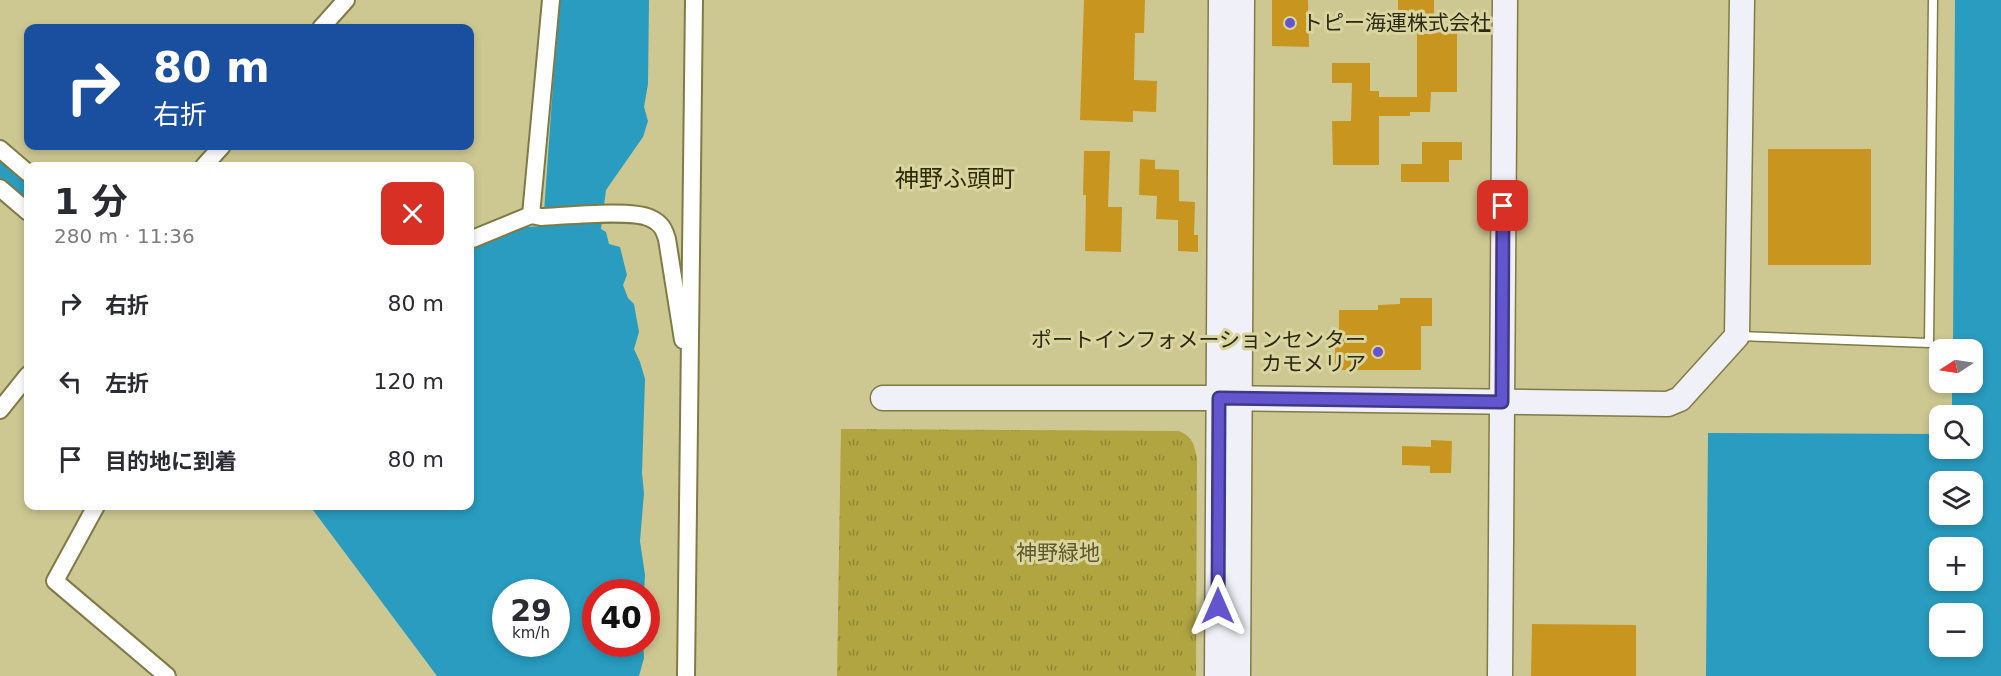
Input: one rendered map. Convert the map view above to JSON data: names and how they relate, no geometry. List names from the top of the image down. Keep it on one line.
{"districts":["神野ふ頭町"],"parks":["神野緑地"],"places":["トピー海運株式会社","ポートインフォメーションセンター カモメリア"],"north":"left","page":{"turn":["80 m","右折"],"heading":["1 分","280 m · 11:36"],"list":[{"name":"右折","value":"80 m"},{"name":"左折","value":"120 m"},{"name":"目的地に到着","value":"80 m"}],"map_buttons":["+","−"],"speed":"29 km/h","limit":"40"}}
